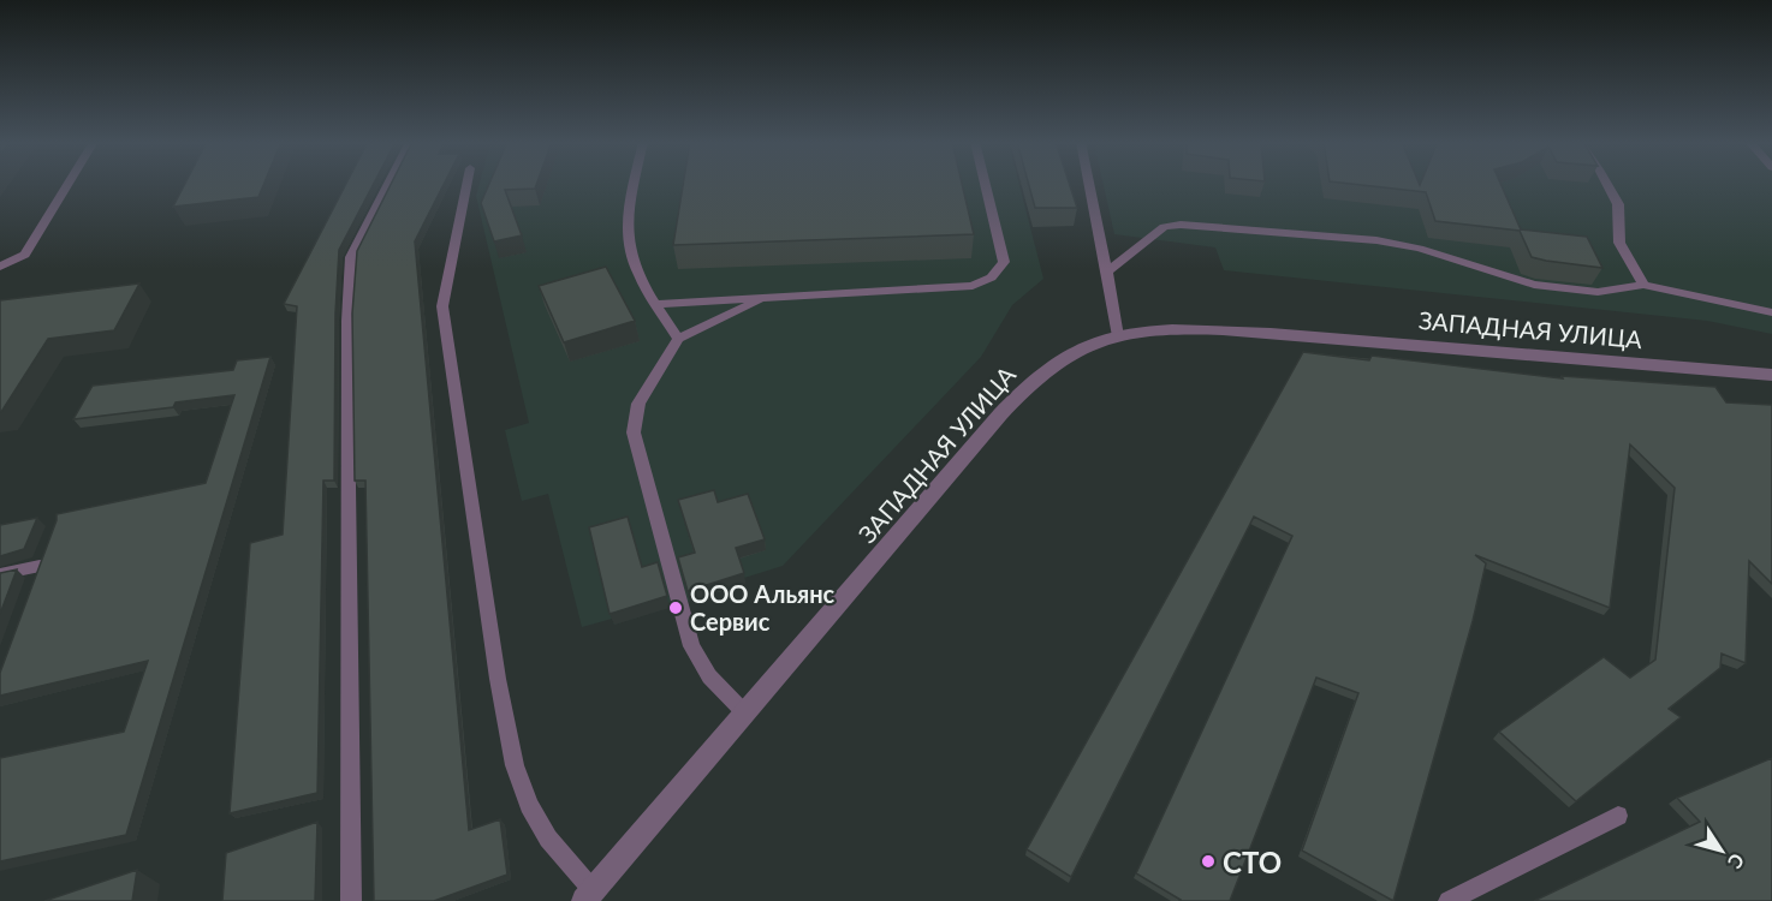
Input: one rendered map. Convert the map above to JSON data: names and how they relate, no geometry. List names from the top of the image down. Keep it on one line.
{"streets":{"street":["ЗАПАДНАЯ УЛИЦА"]},"places":["ООО Альянс Сервис","СТО"],"north":"bottom right"}
